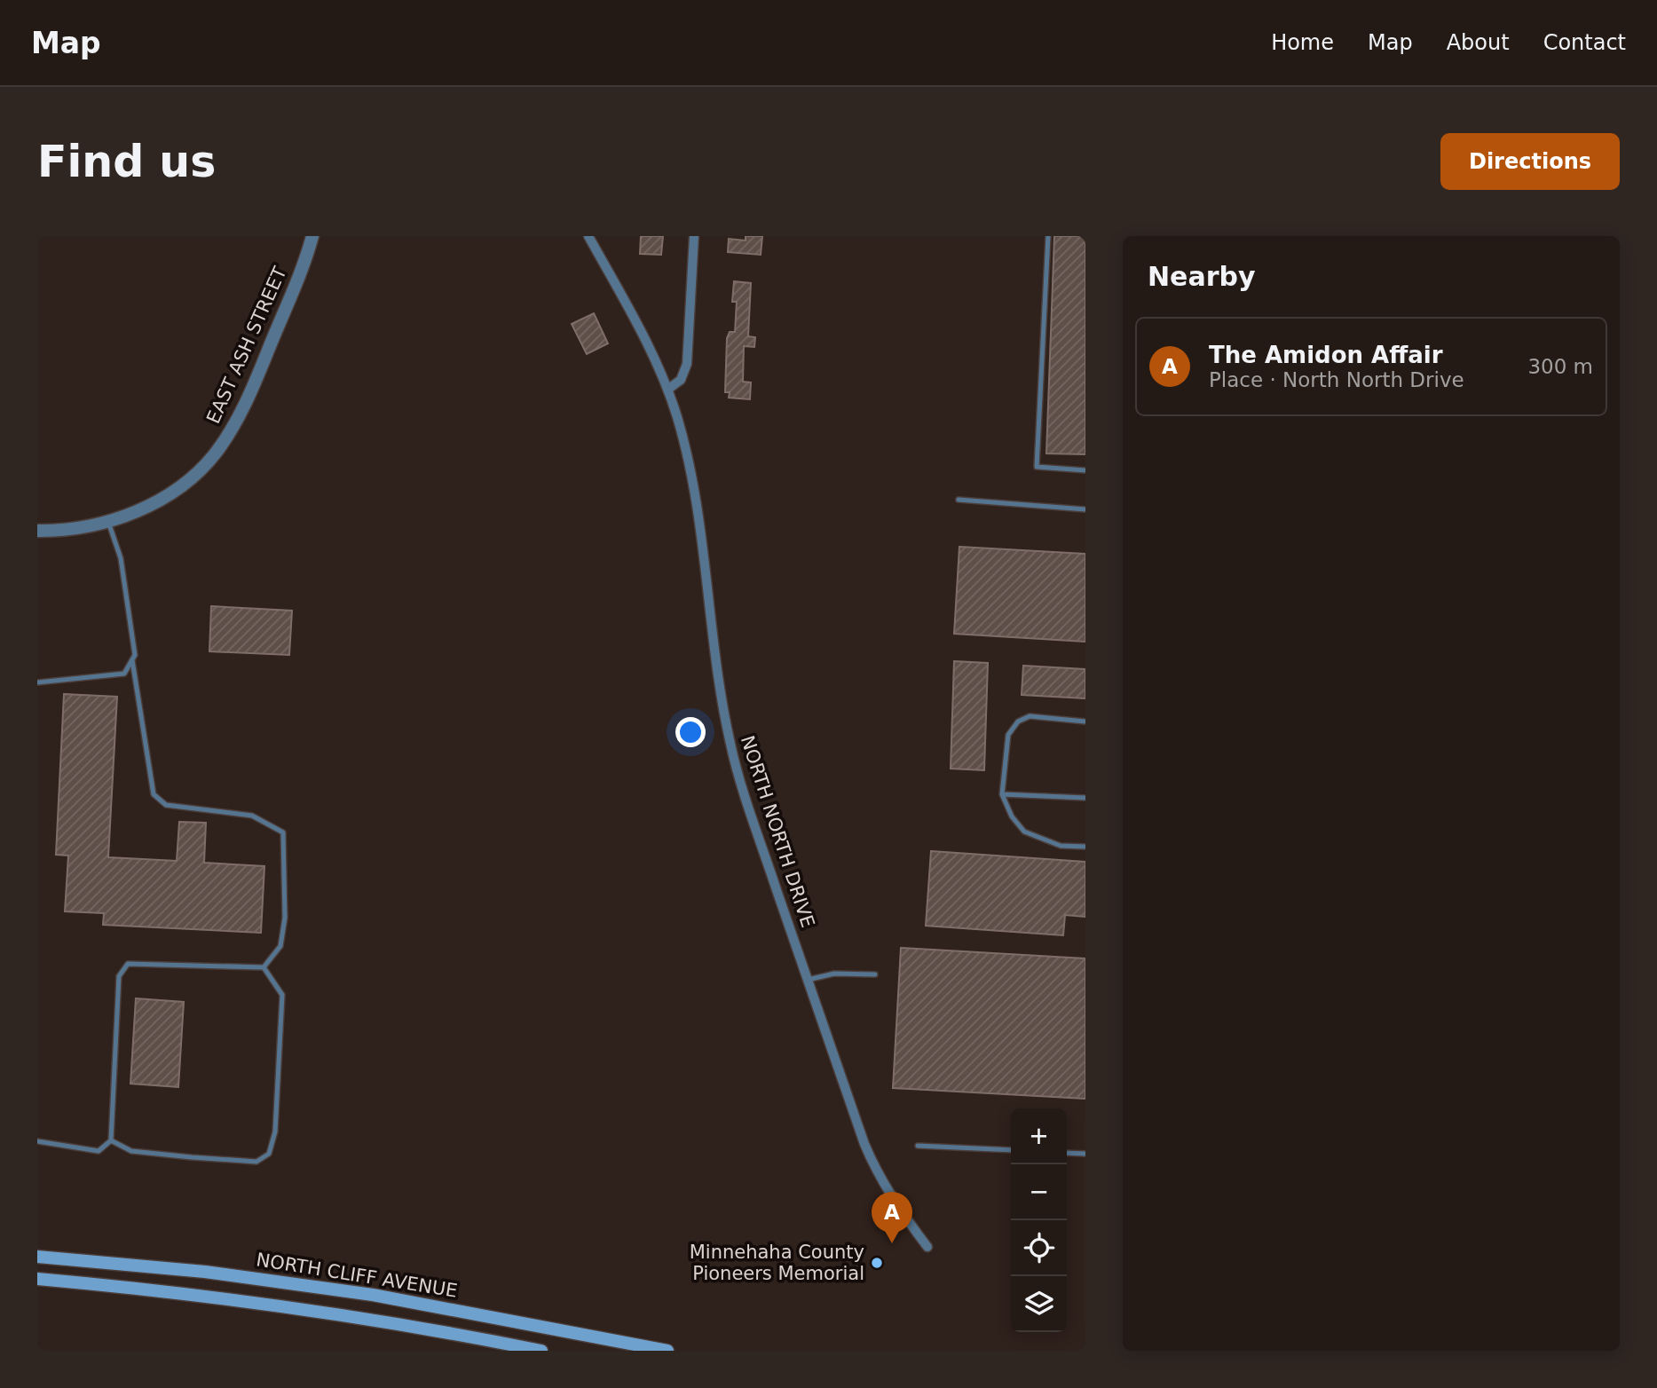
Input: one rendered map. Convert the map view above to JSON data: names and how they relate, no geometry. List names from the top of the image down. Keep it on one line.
{"streets":{"main road":["NORTH CLIFF AVENUE"],"street":["EAST ASH STREET","NORTH NORTH DRIVE"]},"places":["Minnehaha County Pioneers Memorial"],"page":{"header":"Map","nav":["Home","Map","About","Contact"],"buttons":"Directions","title":"Find us","heading":"Nearby","list":[{"mark":"A","name":"The Amidon Affair","note":"Place · North North Drive","value":"300 m"}],"map_buttons":["+","−"],"pins":"A"}}
